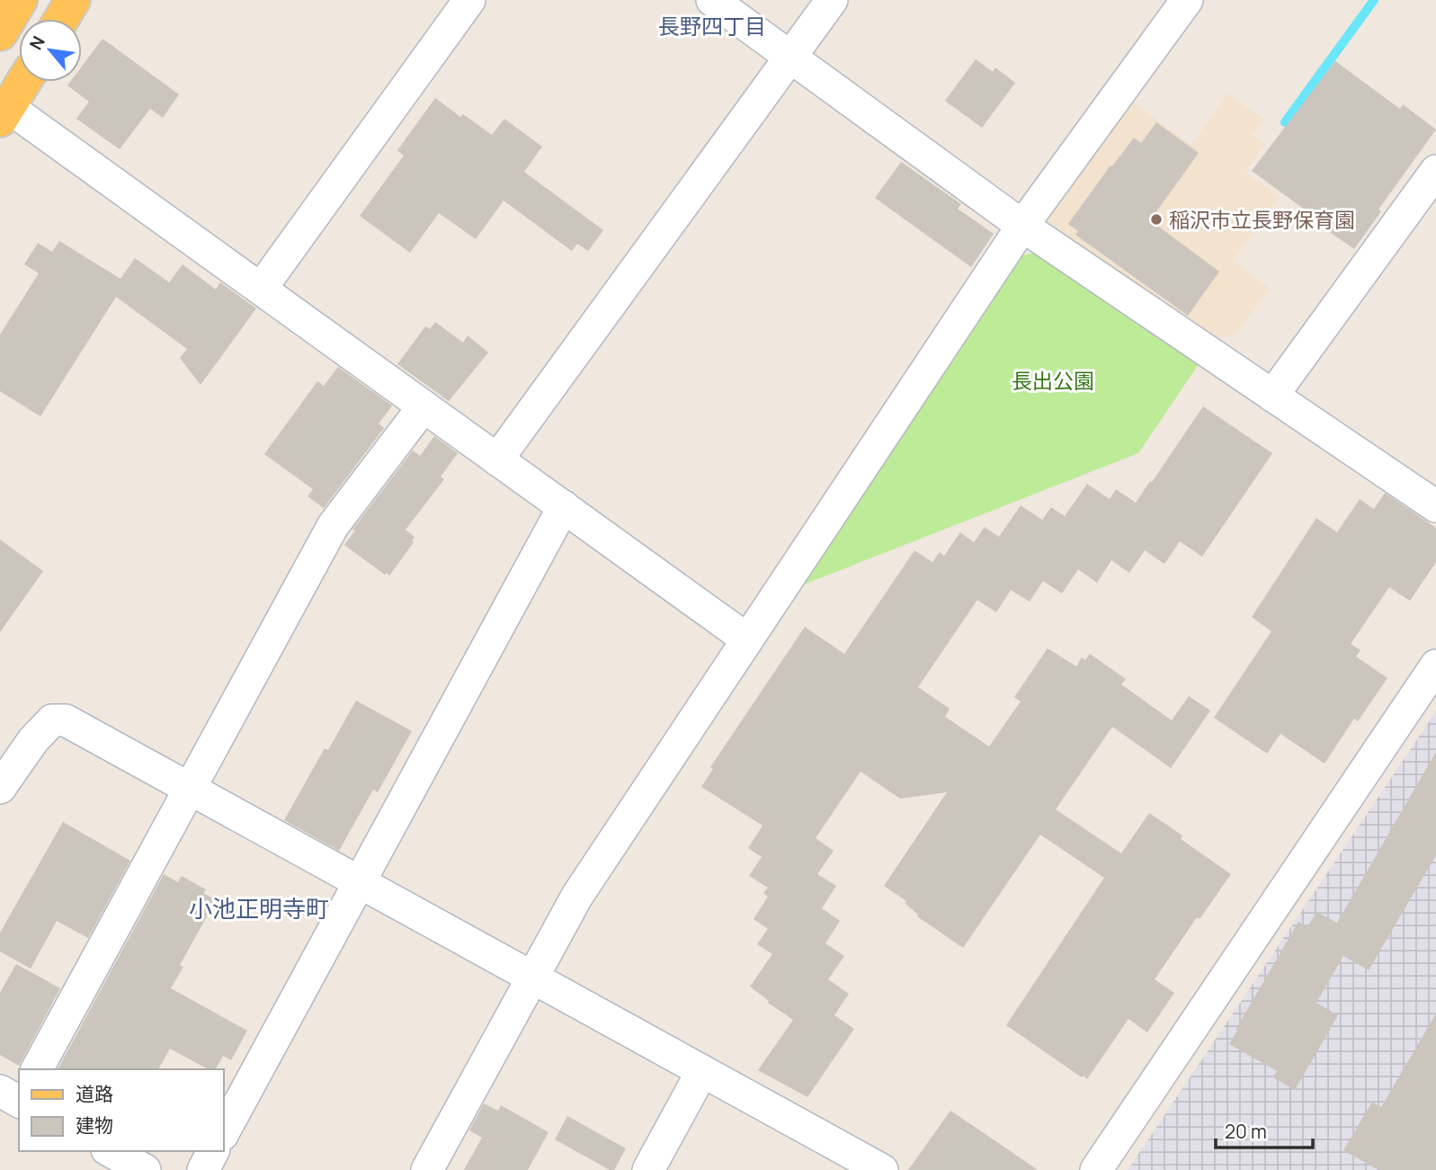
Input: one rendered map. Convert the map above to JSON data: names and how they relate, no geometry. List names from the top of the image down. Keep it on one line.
{"districts":["長野四丁目","小池正明寺町"],"parks":["長出公園"],"places":["稲沢市立長野保育園"],"legend":["道路","建物"],"scale_bar":"20 m","north":"top left"}
